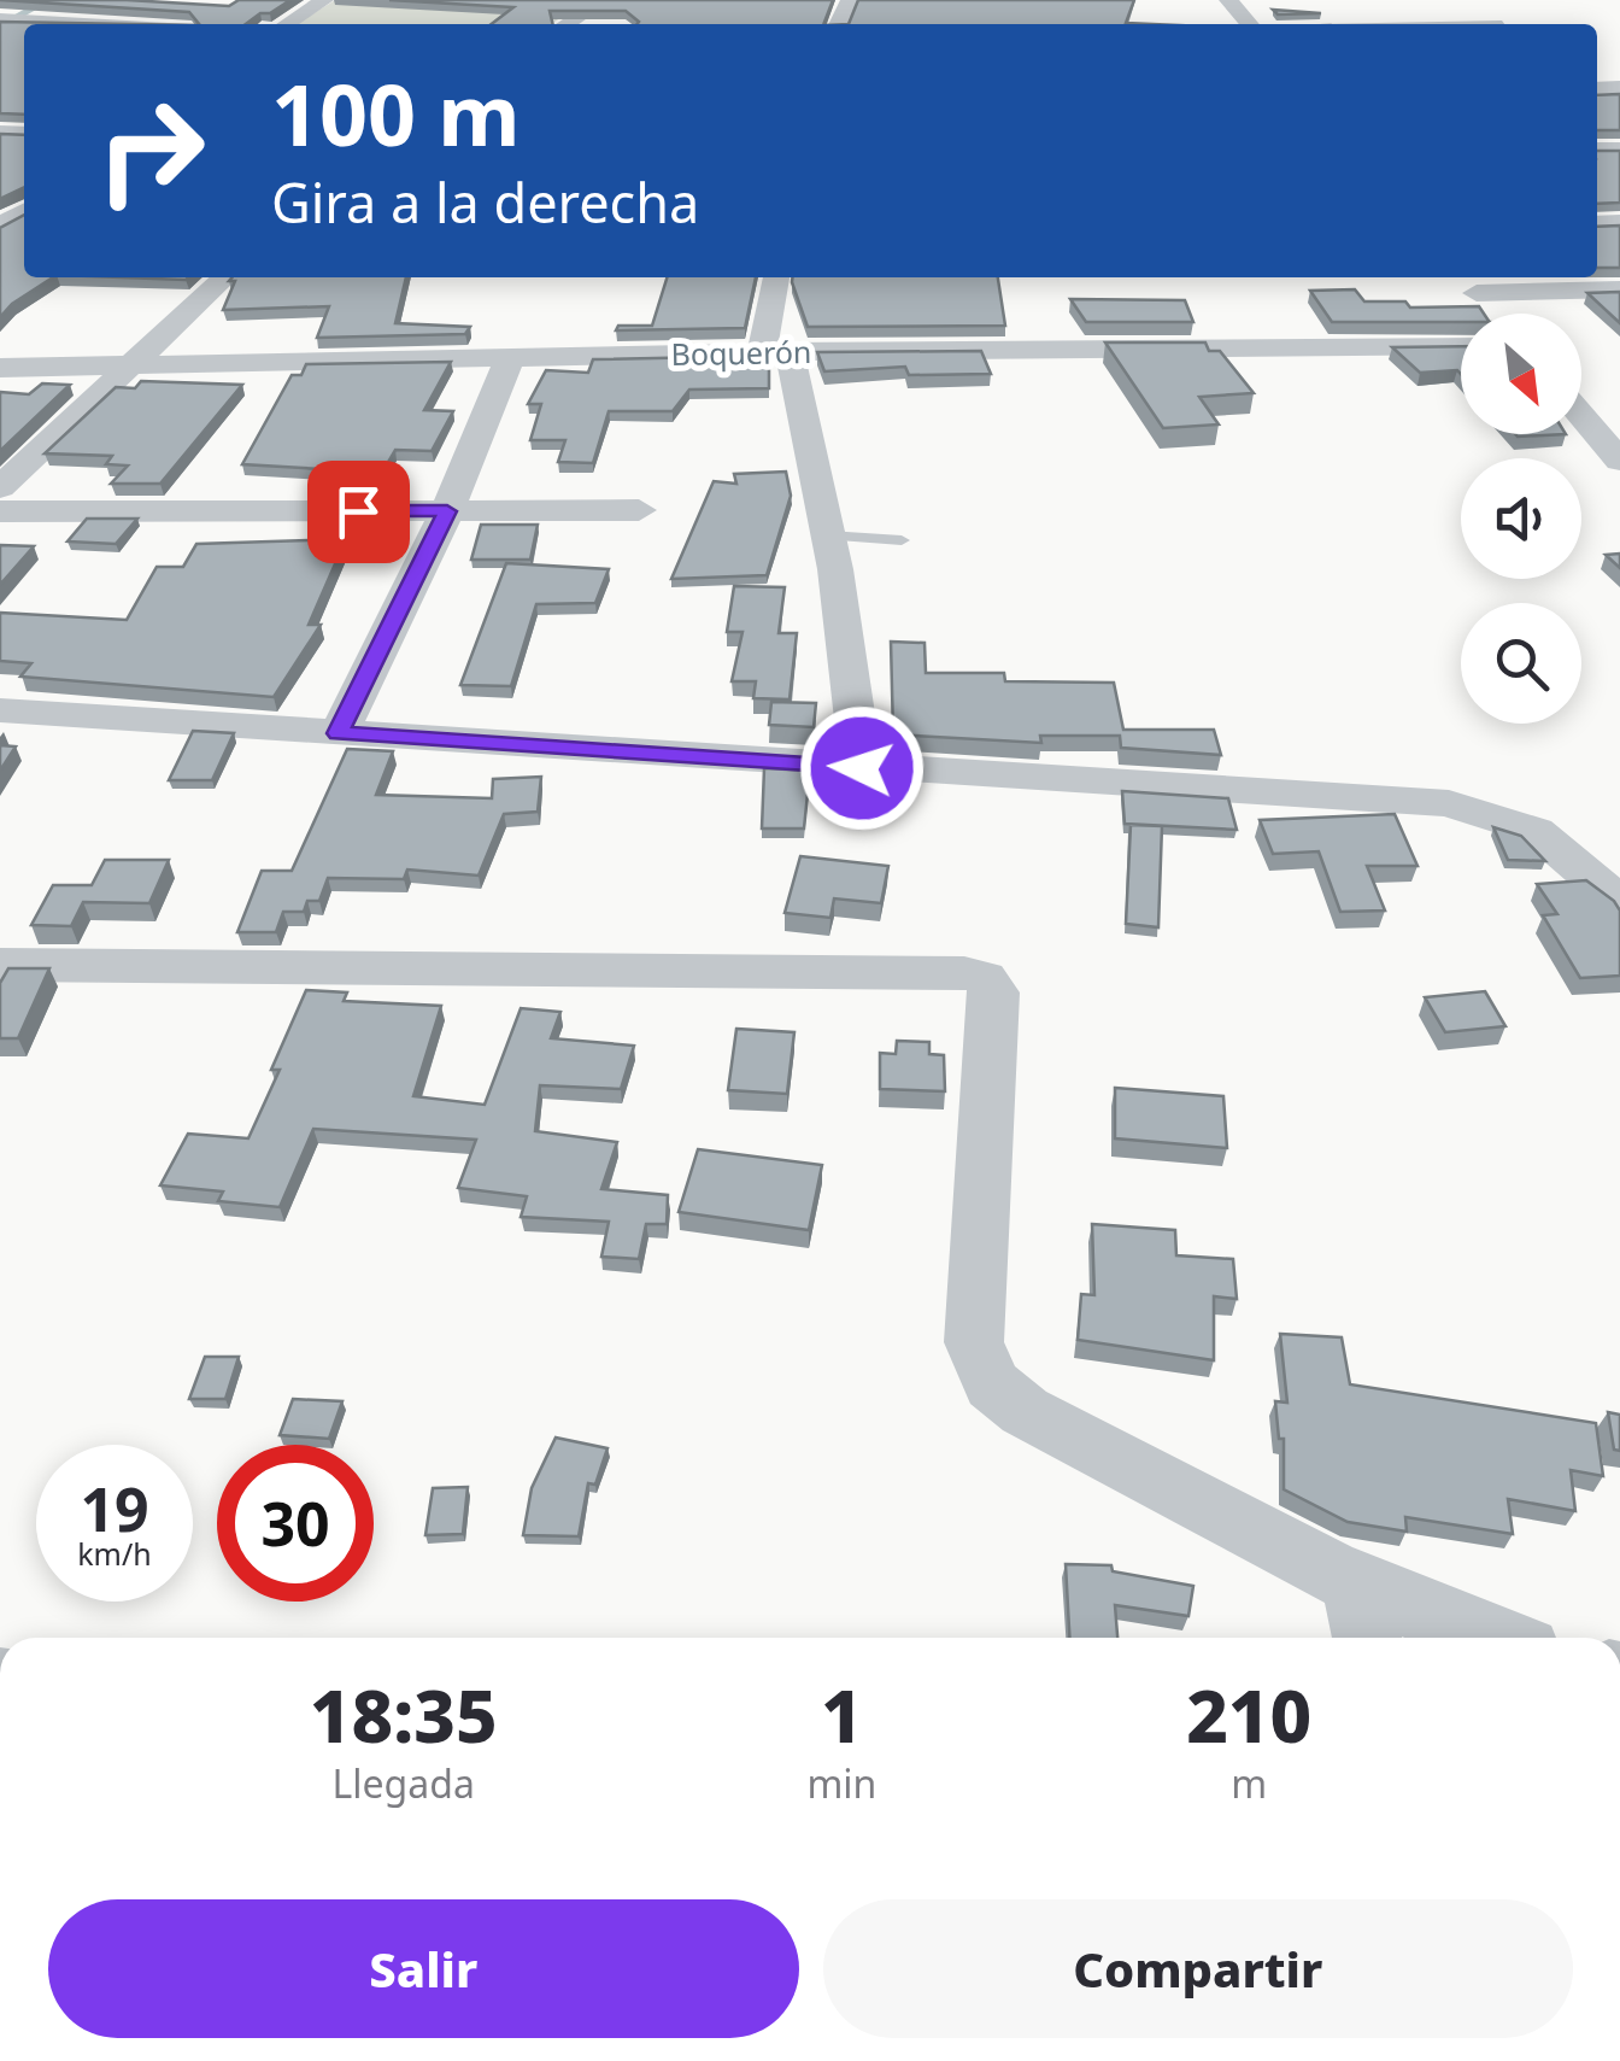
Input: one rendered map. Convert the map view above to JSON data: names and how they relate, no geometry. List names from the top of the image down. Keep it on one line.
{"streets":{"street":["Boquerón"]},"north":"bottom right","page":{"turn":["100 m","Gira a la derecha"],"speed":"19 km/h","limit":"30","eta":["18:35","Llegada","1","min","210","m"],"buttons":["Salir","Compartir"]}}
